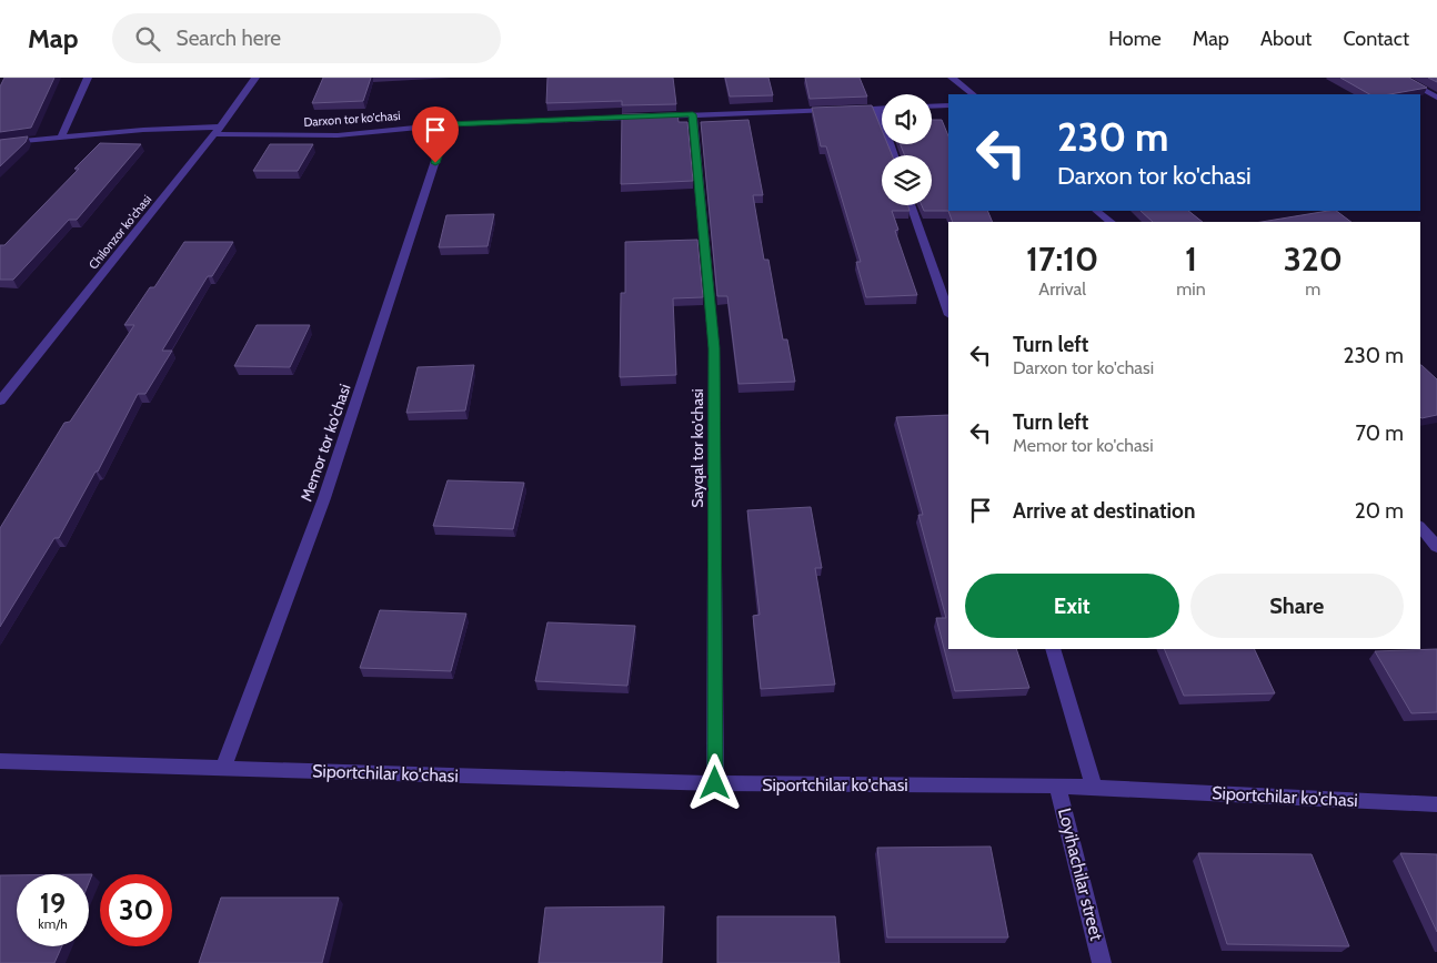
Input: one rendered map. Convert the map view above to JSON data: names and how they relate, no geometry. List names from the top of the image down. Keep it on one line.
{"streets":{"street":["Darxon tor ko'chasi","Chilonzor ko'chasi","Memor tor ko'chasi","Sayqal tor ko'chasi","Siportchilar ko'chasi","Loyihachilar street"]},"crossings":[["Darxon tor ko'chasi","Chilonzor ko'chasi"],["Darxon tor ko'chasi","Memor tor ko'chasi"],["Darxon tor ko'chasi","Sayqal tor ko'chasi"],["Memor tor ko'chasi","Siportchilar ko'chasi"],["Sayqal tor ko'chasi","Siportchilar ko'chasi"],["Siportchilar ko'chasi","Loyihachilar street"]],"page":{"header":"Map","search":"Search here","nav":["Home","Map","About","Contact"],"turn":["230 m","Darxon tor ko'chasi"],"eta":["17:10","Arrival","1","min","320","m"],"list":[{"name":"Turn left","note":"Darxon tor ko'chasi","value":"230 m"},{"name":"Turn left","note":"Memor tor ko'chasi","value":"70 m"},{"name":"Arrive at destination","value":"20 m"}],"buttons":["Exit","Share"],"speed":"19 km/h","limit":"30"}}
